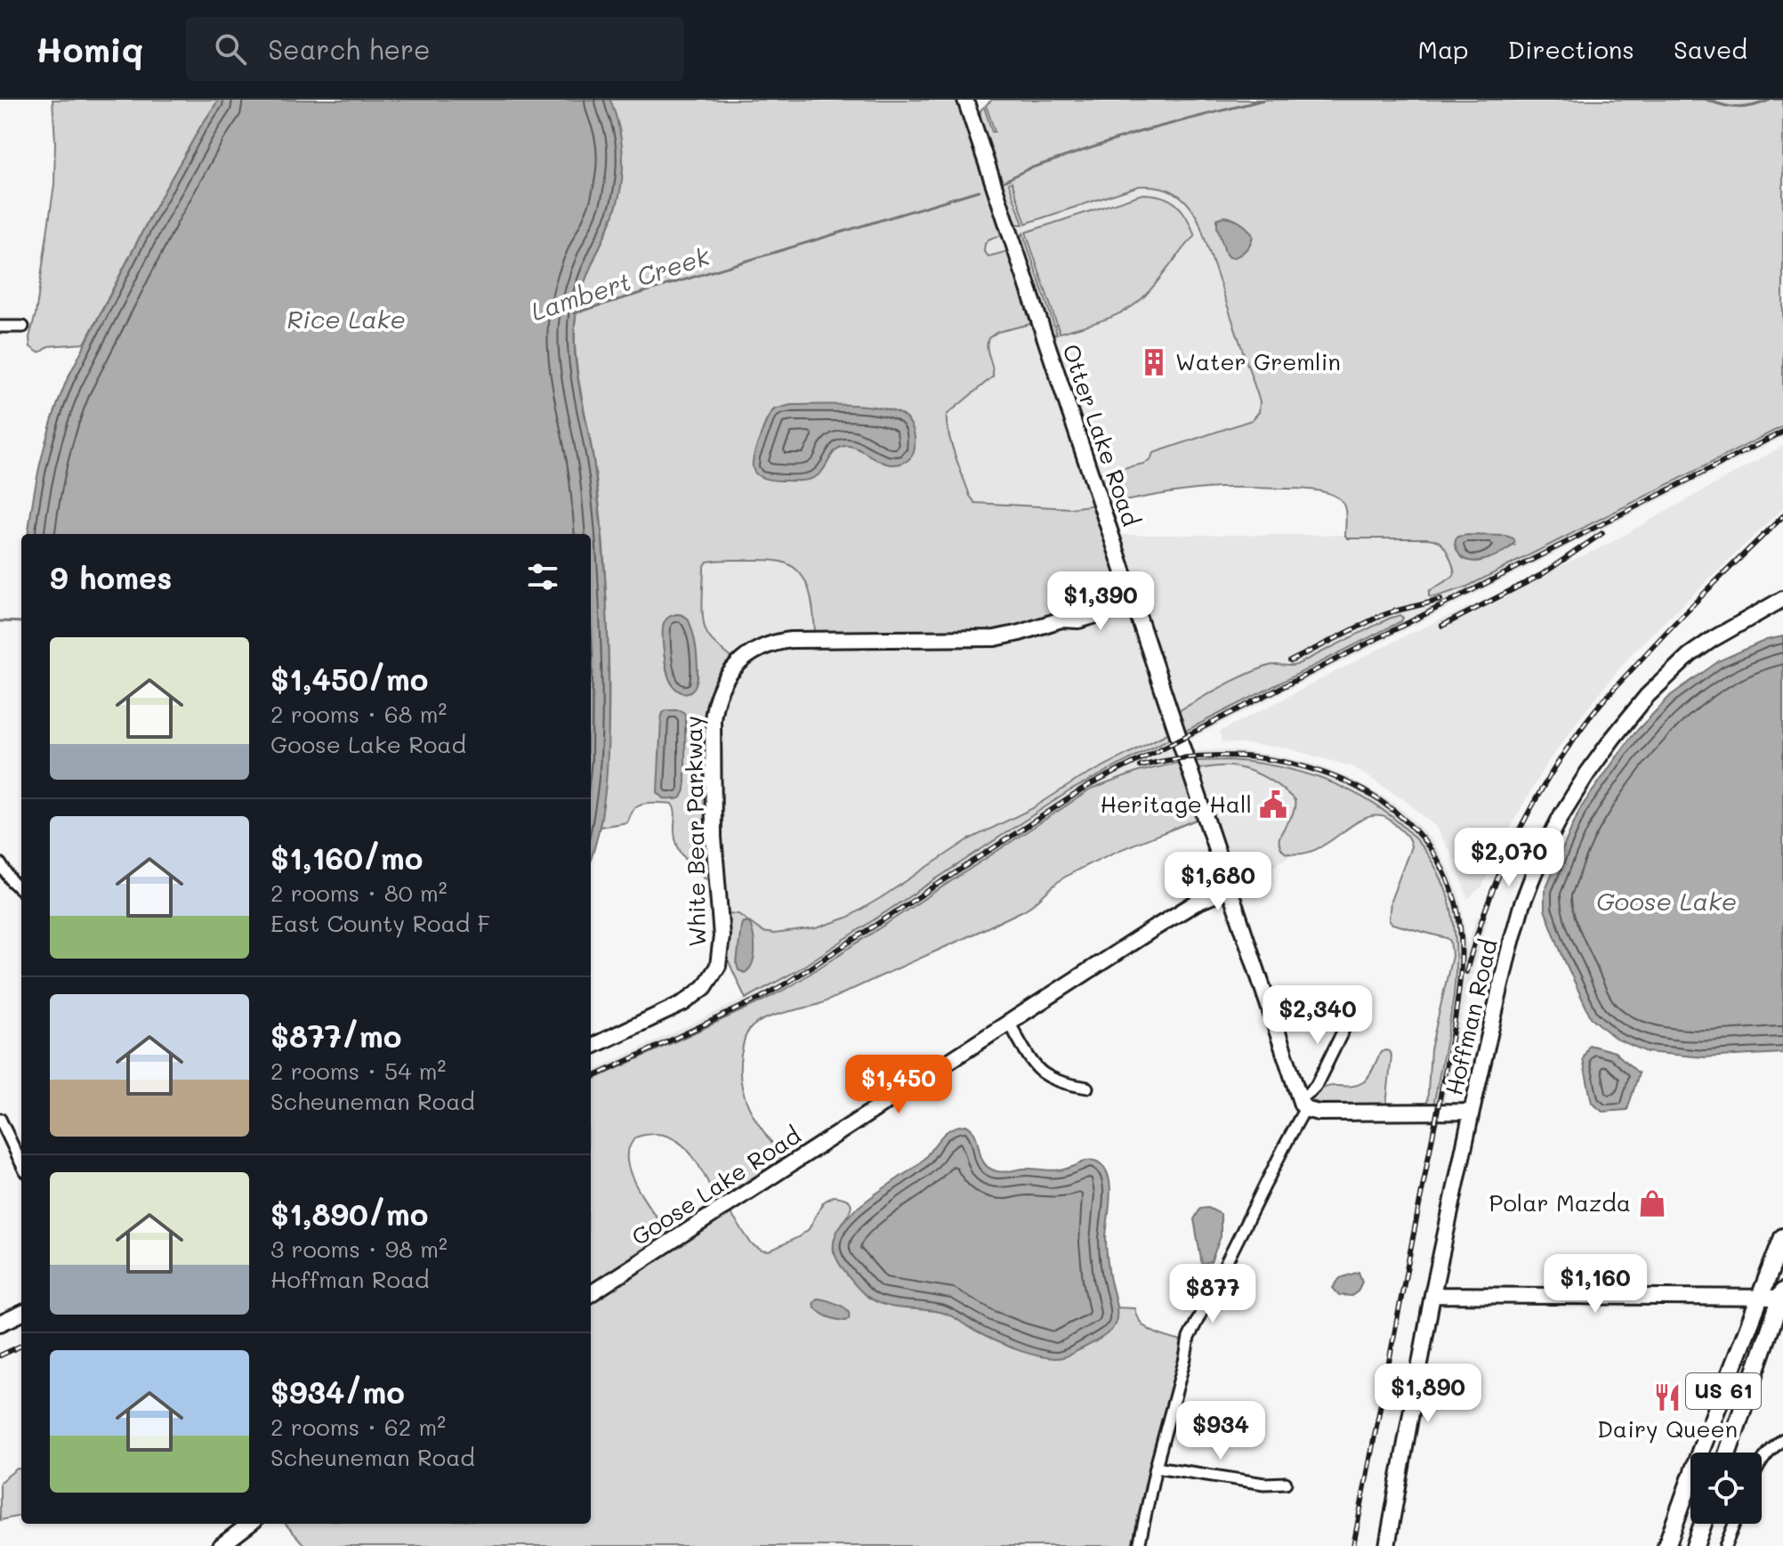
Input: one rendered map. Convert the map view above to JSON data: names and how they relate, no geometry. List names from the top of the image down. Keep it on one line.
{"streets":{"main road":["US 61"],"street":["Otter Lake Road","White Bear Parkway","Hoffman Road","Goose Lake Road"]},"crossings":[["Otter Lake Road","White Bear Parkway"],["Otter Lake Road","Goose Lake Road"]],"water":["Lambert Creek","Rice Lake","Goose Lake"],"places":{"building":["Water Gremlin"],"public building":["Heritage Hall"],"shop":["Polar Mazda"],"restaurant":["Dairy Queen"]},"page":{"header":"Homiq","search":"Search here","nav":["Map","Directions","Saved"],"heading":"9 homes","price":["$1,390","$2,070","$1,680","$2,340","$1,450","$1,160","$877","$1,890","$934"],"list":[{"name":"$1,450/mo","note":"2 rooms · 68 m² · Goose Lake Road"},{"name":"$1,160/mo","note":"2 rooms · 80 m² · East County Road F"},{"name":"$877/mo","note":"2 rooms · 54 m² · Scheuneman Road"},{"name":"$1,890/mo","note":"3 rooms · 98 m² · Hoffman Road"},{"name":"$934/mo","note":"2 rooms · 62 m² · Scheuneman Road"}]}}
